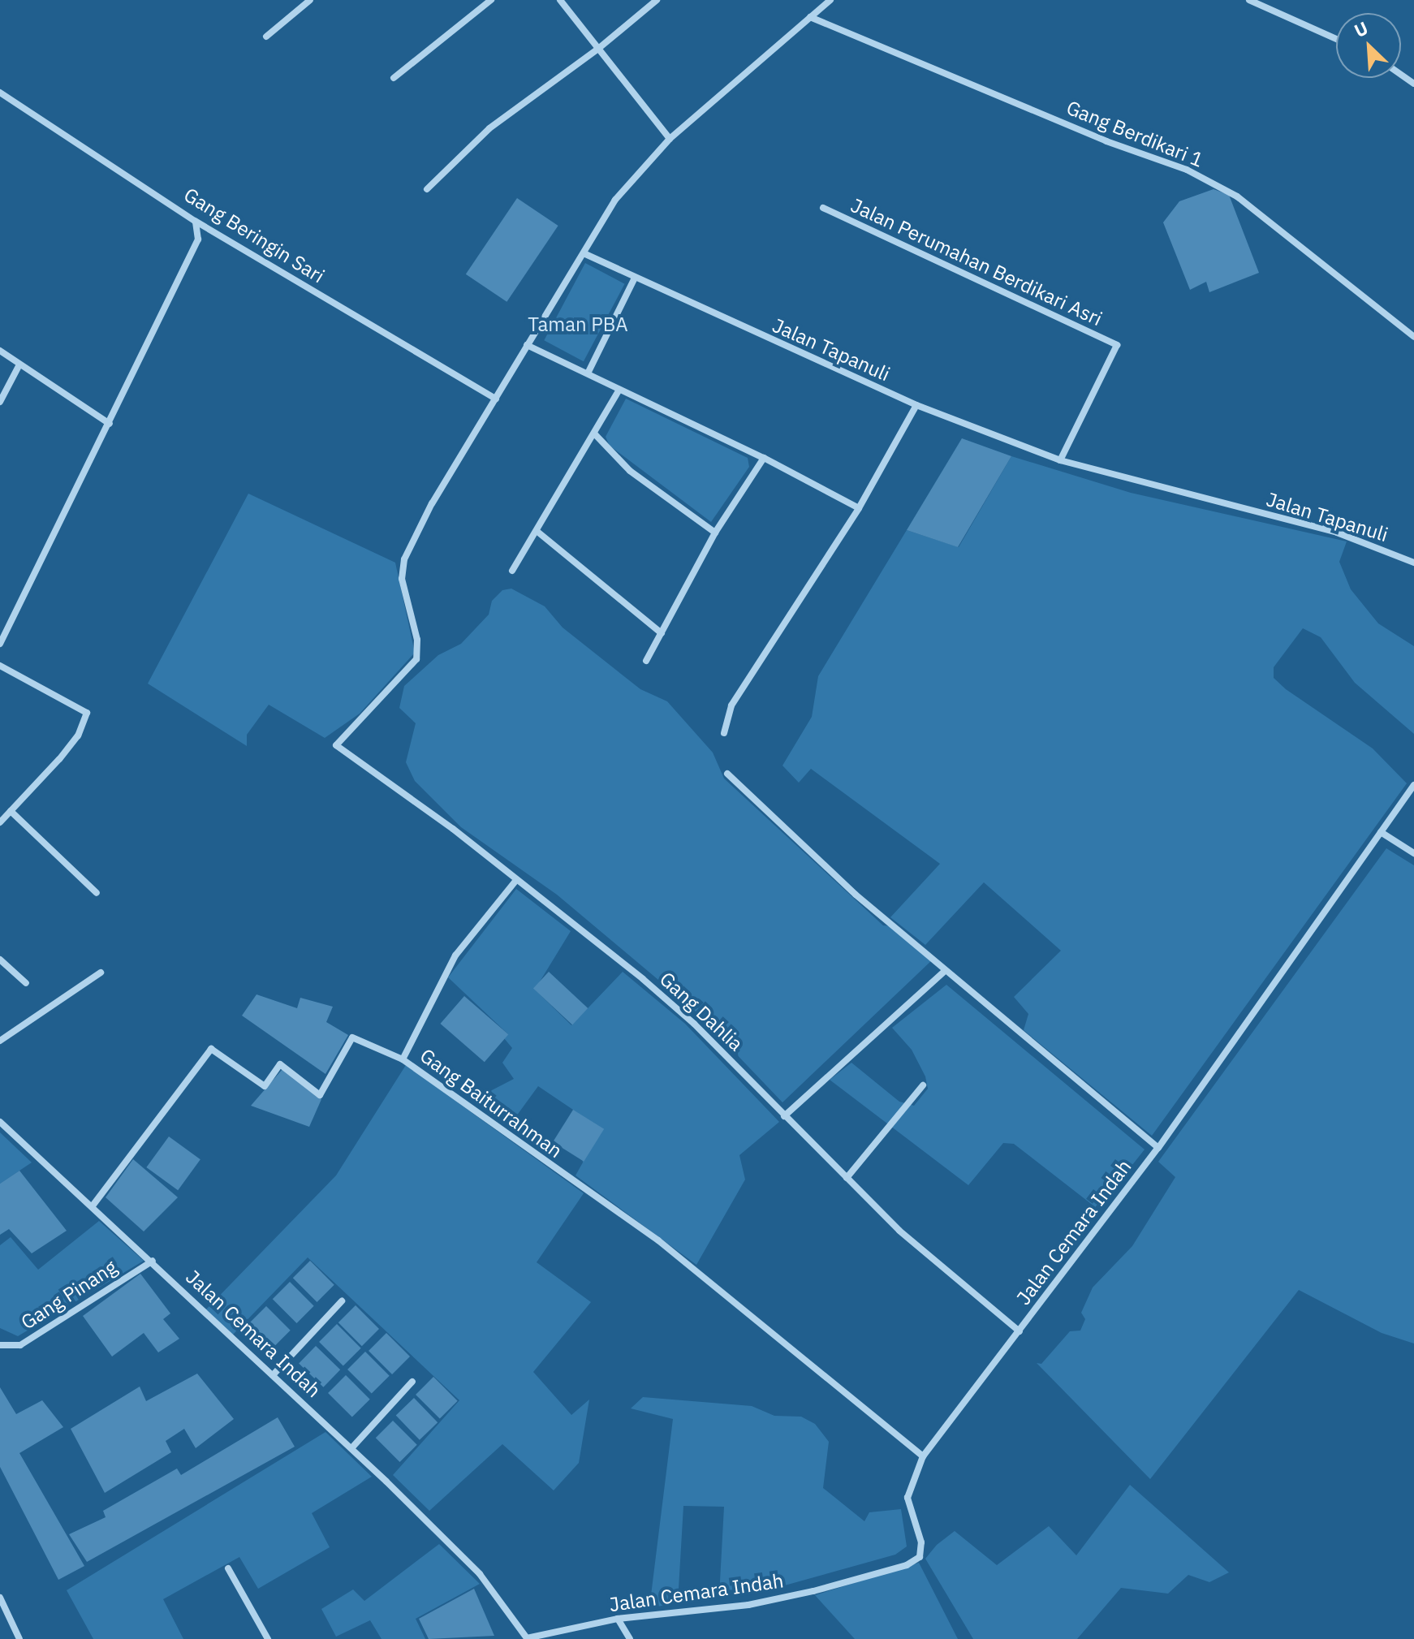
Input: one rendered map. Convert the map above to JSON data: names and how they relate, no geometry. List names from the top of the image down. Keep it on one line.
{"streets":{"street":["Gang Berdikari 1","Gang Beringin Sari","Jalan Perumahan Berdikari Asri","Jalan Tapanuli","Gang Dahlia","Gang Baiturrahman","Jalan Cemara Indah","Gang Pinang"]},"crossings":[["Gang Beringin Sari","Gang Dahlia"],["Jalan Perumahan Berdikari Asri","Jalan Tapanuli"],["Gang Dahlia","Jalan Cemara Indah"],["Gang Baiturrahman","Jalan Cemara Indah"],["Jalan Cemara Indah","Gang Pinang"]],"parks":["Taman PBA"],"north":"top left"}
